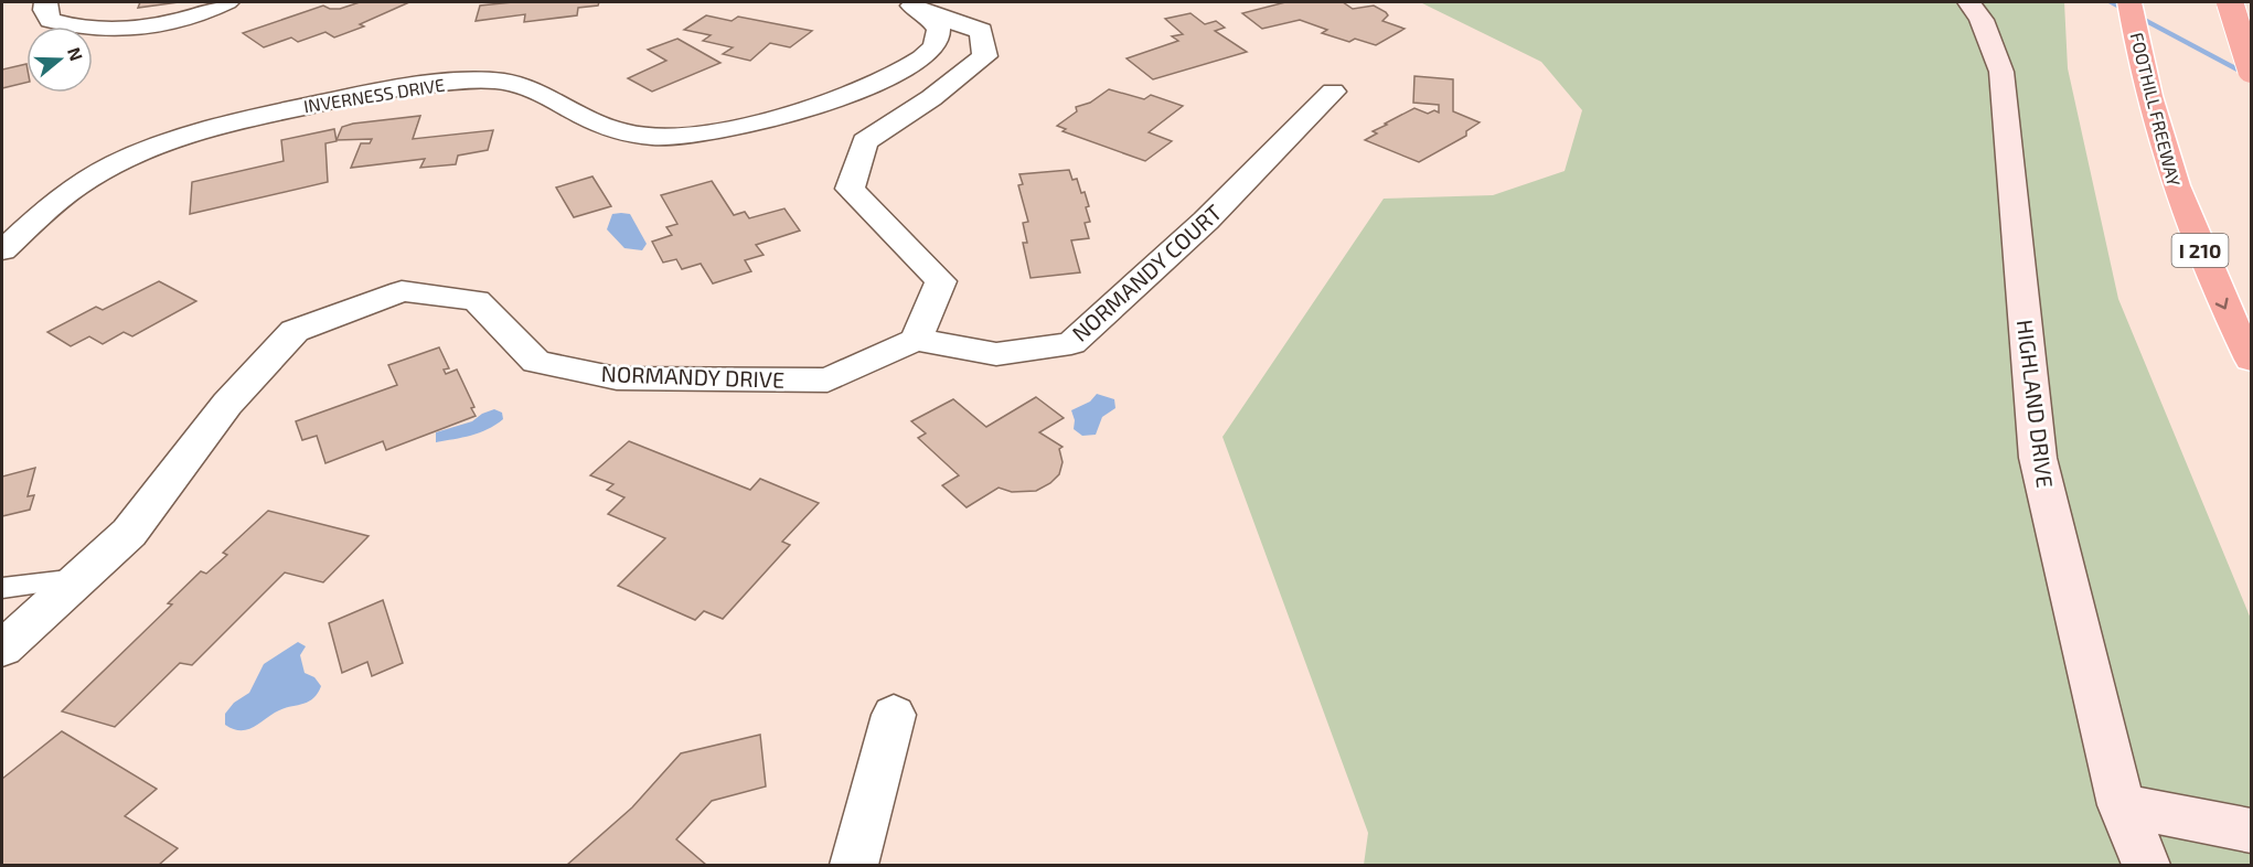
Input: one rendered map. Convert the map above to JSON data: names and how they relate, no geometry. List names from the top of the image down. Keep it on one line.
{"streets":{"highway":["FOOTHILL FREEWAY","I 210"],"street":["INVERNESS DRIVE","NORMANDY COURT","NORMANDY DRIVE","HIGHLAND DRIVE"]},"crossings":[["NORMANDY COURT","NORMANDY DRIVE"]],"one_way":["FOOTHILL FREEWAY"],"north":"right"}
